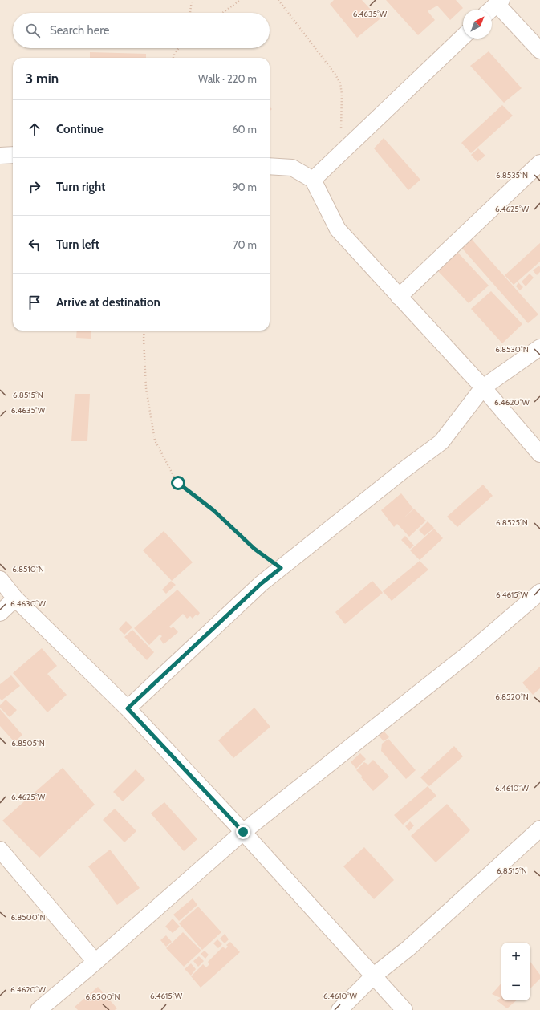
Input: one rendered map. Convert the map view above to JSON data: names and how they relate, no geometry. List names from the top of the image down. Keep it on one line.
{"north":"top right","page":{"search":"Search here","heading":["3 min","Walk · 220 m"],"list":[["Continue","60 m"],["Turn right","90 m"],["Turn left","70 m"],"Arrive at destination"],"map_buttons":["+","−"]},"coordinates":["6.4635°W","6.8535°N","6.4625°W","6.8530°N","6.8515°N","6.4620°W","6.8525°N","6.8510°N","6.4615°W","6.4630°W","6.8520°N","6.8505°N","6.4610°W","6.8500°N"]}
